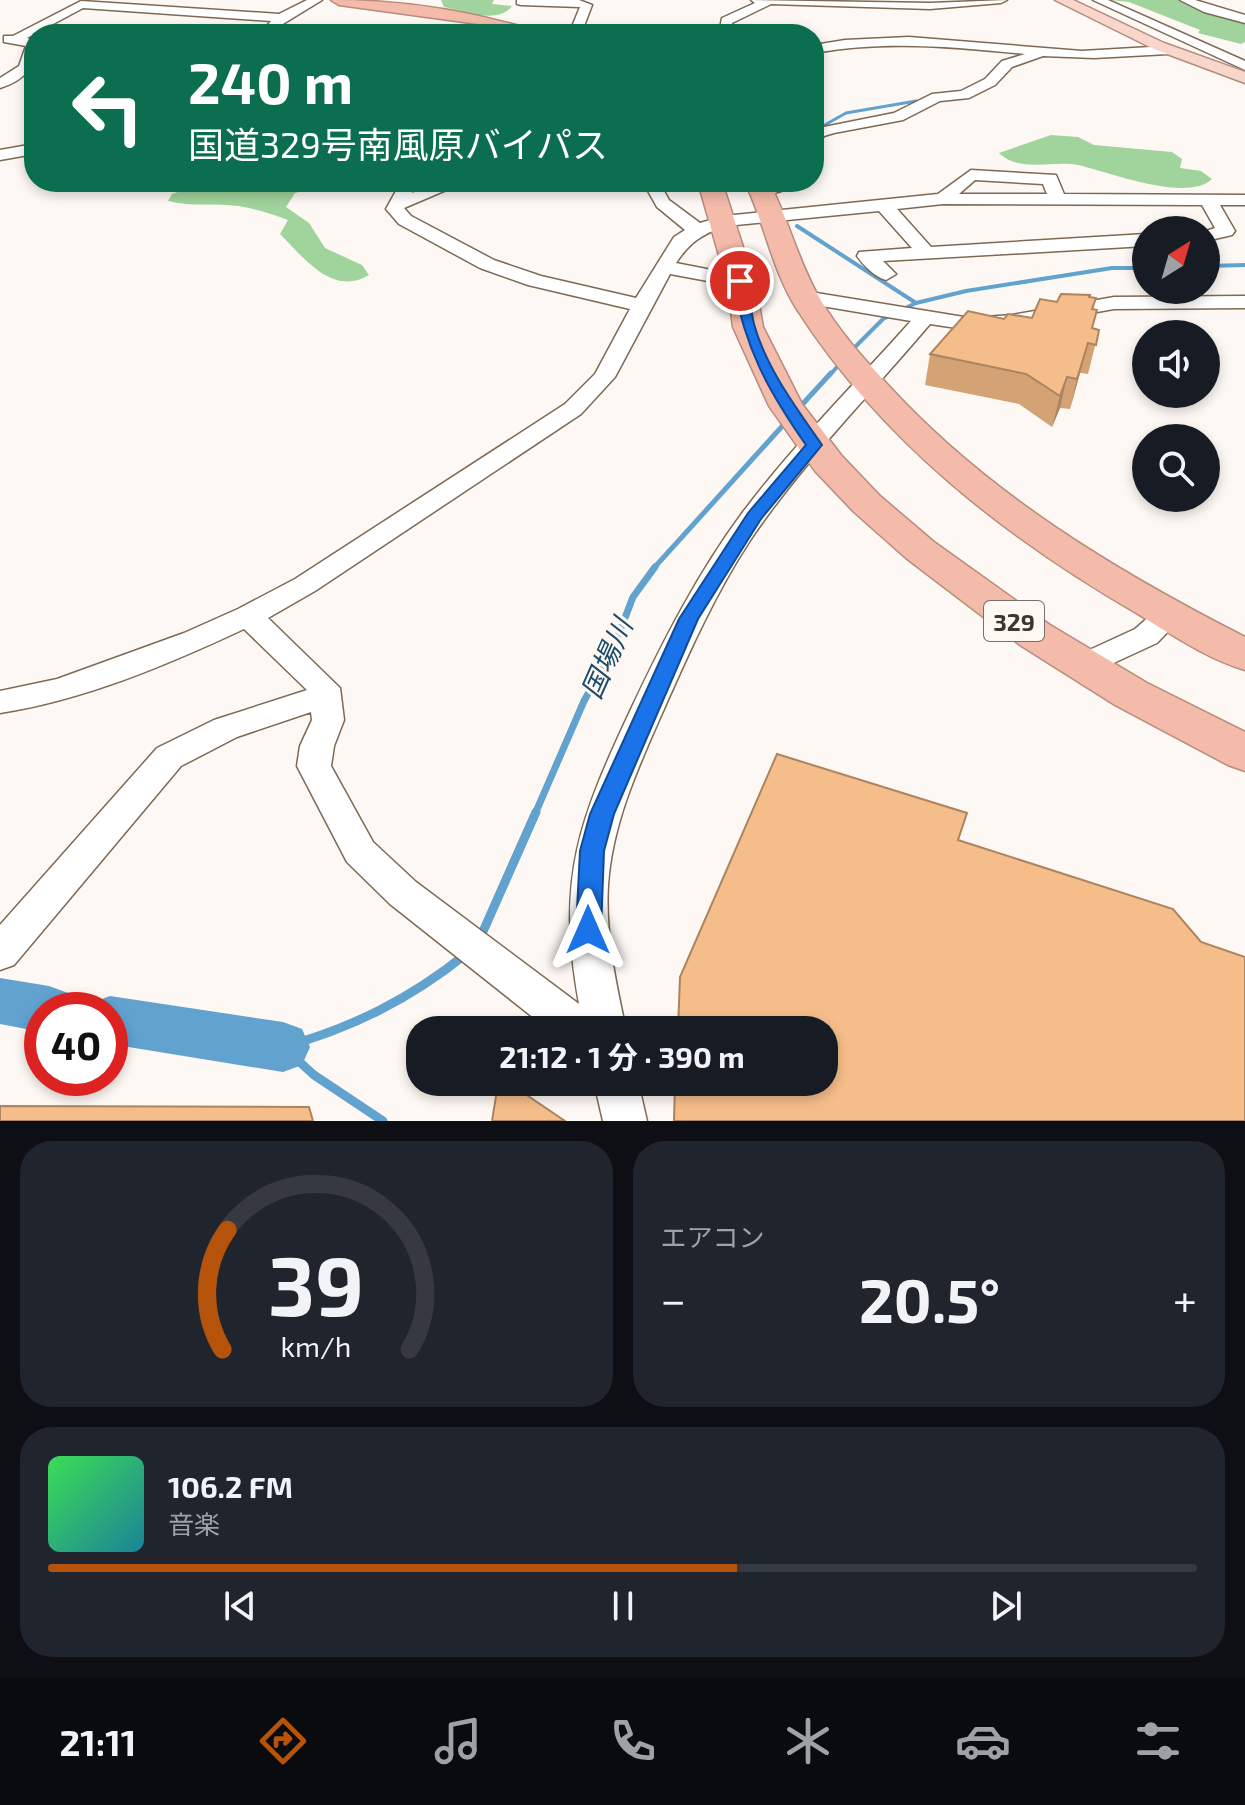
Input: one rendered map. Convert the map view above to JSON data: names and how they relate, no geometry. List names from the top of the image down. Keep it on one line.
{"streets":{"highway":["329"]},"water":["国場川"],"north":"top right","page":{"turn":["240 m","国道329号南風原バイパス"],"limit":"40","trip":"21:12 · 1 分 · 390 m","tile":"エアコン","heat":["−","20.5°","+"],"song":["106.2 FM","音楽"],"tabs":"21:11","gauge":["39","km/h"]}}
